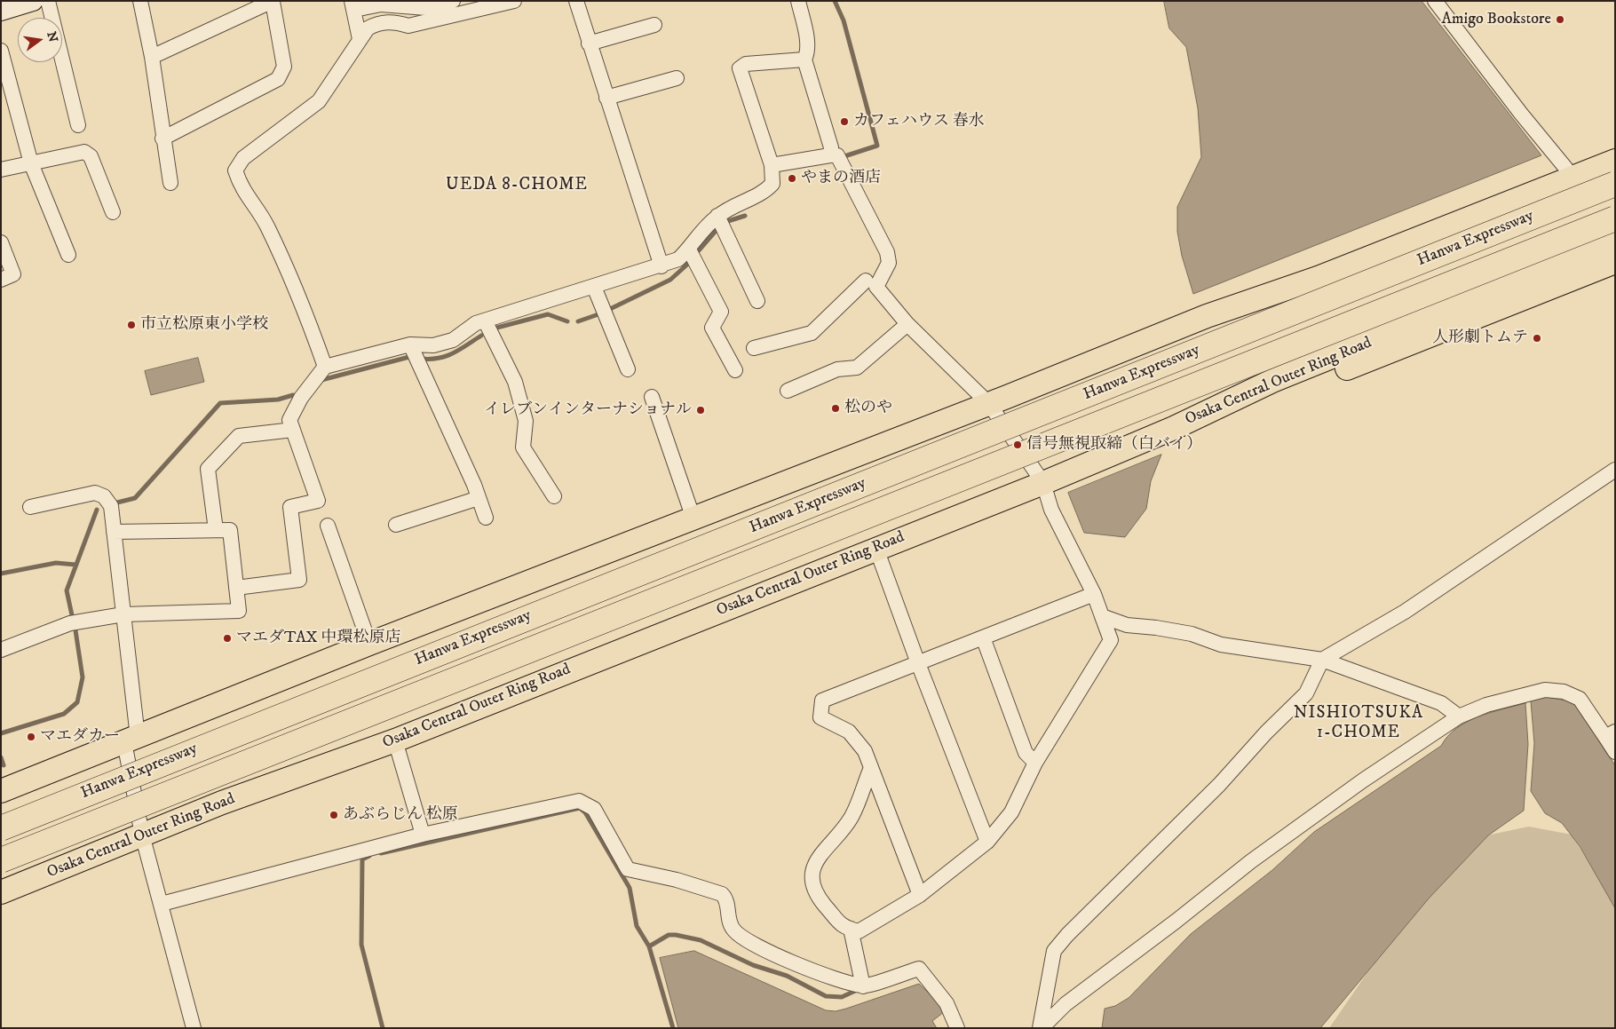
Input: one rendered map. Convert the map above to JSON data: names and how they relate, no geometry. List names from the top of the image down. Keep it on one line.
{"streets":{"highway":["Hanwa Expressway"],"main road":["Osaka Central Outer Ring Road"]},"districts":["UEDA 8-CHOME","NISHIOTSUKA 1-CHOME"],"places":["Amigo Bookstore","カフェハウス 春水","やまの酒店","市立松原東小学校","人形劇トムテ","松のや","イレブンインターナショナル","信号無視取締（白バイ）","マエダTAX 中環松原店","マエダカー","あぶらじん 松原"],"north":"right"}
